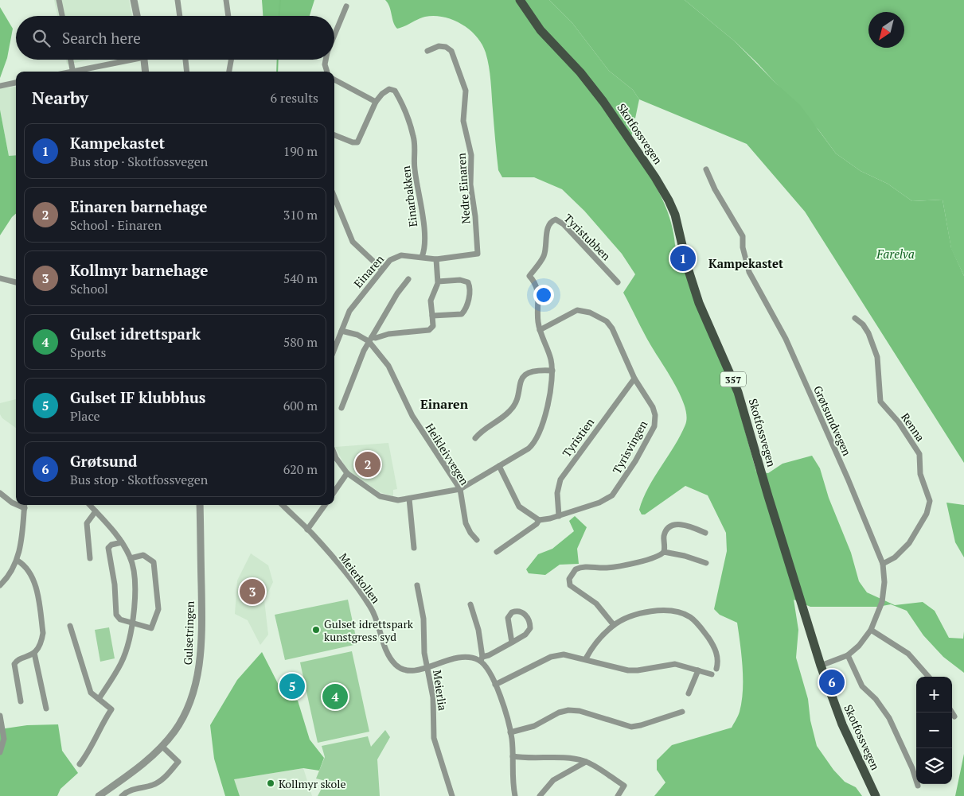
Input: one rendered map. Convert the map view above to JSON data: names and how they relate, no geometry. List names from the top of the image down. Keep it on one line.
{"streets":{"main road":["Skotfossvegen","357"],"street":["Nedre Einaren","Einarbakken","Tyristubben","Einaren","Grøtsundvegen","Renna","Tyristien","Tyrisvingen","Heikleivvegen","Meierkollen","Gulsetringen","Meierlia"]},"crossings":[["Skotfossvegen","Grøtsundvegen"],["Nedre Einaren","Einaren"],["Einarbakken","Einaren"],["Tyristubben","Tyrisvingen"],["Grøtsundvegen","Renna"],["Tyristien","Tyrisvingen"],["Meierkollen","Meierlia"]],"districts":["Kampekastet","Einaren"],"water":["Farelva"],"places":["Gulset idrettspark kunstgress syd","Kollmyr skole"],"north":"bottom left","page":{"search":"Search here","heading":["Nearby","6 results"],"list":[{"mark":"1","name":"Kampekastet","note":"Bus stop · Skotfossvegen","value":"190 m"},{"mark":"2","name":"Einaren barnehage","note":"School · Einaren","value":"310 m"},{"mark":"3","name":"Kollmyr barnehage","note":"School","value":"540 m"},{"mark":"4","name":"Gulset idrettspark","note":"Sports","value":"580 m"},{"mark":"5","name":"Gulset IF klubbhus","note":"Place","value":"600 m"},{"mark":"6","name":"Grøtsund","note":"Bus stop · Skotfossvegen","value":"620 m"}],"pins":["1","2","3","6","5","4"],"map_buttons":["+","−"]}}
